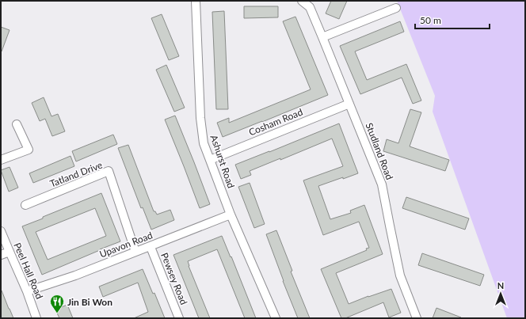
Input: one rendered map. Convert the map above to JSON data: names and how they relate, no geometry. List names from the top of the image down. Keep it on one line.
{"streets":{"street":["Cosham Road","Studland Road","Ashurst Road","Tatland Drive","Upavon Road","Peel Hall Road","Pewsey Road"]},"crossings":[["Cosham Road","Studland Road"],["Cosham Road","Ashurst Road"],["Ashurst Road","Upavon Road"],["Tatland Drive","Upavon Road"],["Upavon Road","Peel Hall Road"],["Upavon Road","Pewsey Road"]],"places":{"restaurant":["Jin Bi Won"]},"scale_bar":"50 m","north":"top"}
